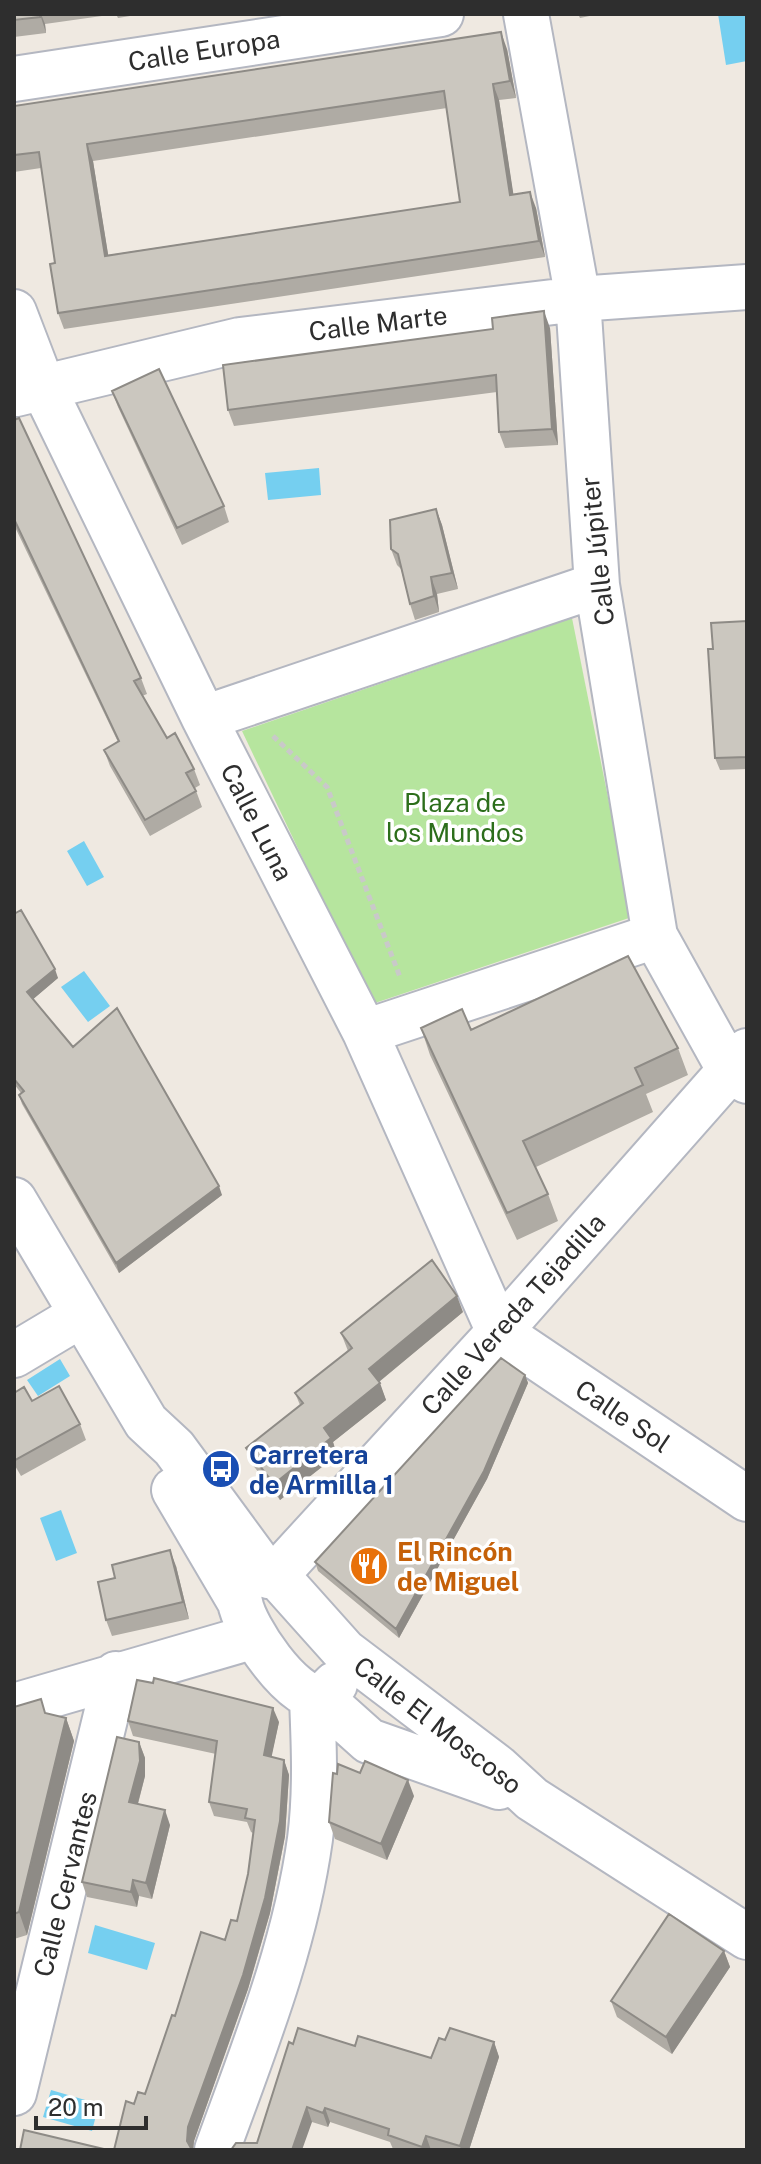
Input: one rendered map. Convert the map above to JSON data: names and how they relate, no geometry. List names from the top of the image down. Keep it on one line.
{"streets":{"street":["Calle Europa","Calle Marte","Calle Júpiter","Calle Luna","Calle Vereda Tejadilla","Calle Sol","Calle El Moscoso","Calle Cervantes"]},"crossings":[["Calle Marte","Calle Júpiter"],["Calle Marte","Calle Luna"],["Calle Júpiter","Calle Vereda Tejadilla"],["Calle Luna","Calle Vereda Tejadilla"],["Calle Luna","Calle Sol"],["Calle Vereda Tejadilla","Calle Sol"],["Calle Vereda Tejadilla","Calle El Moscoso"]],"parks":["Plaza de los Mundos"],"places":{"bus stop":["Carretera de Armilla 1"],"restaurant":["El Rincón de Miguel"]},"scale_bar":"20 m"}
